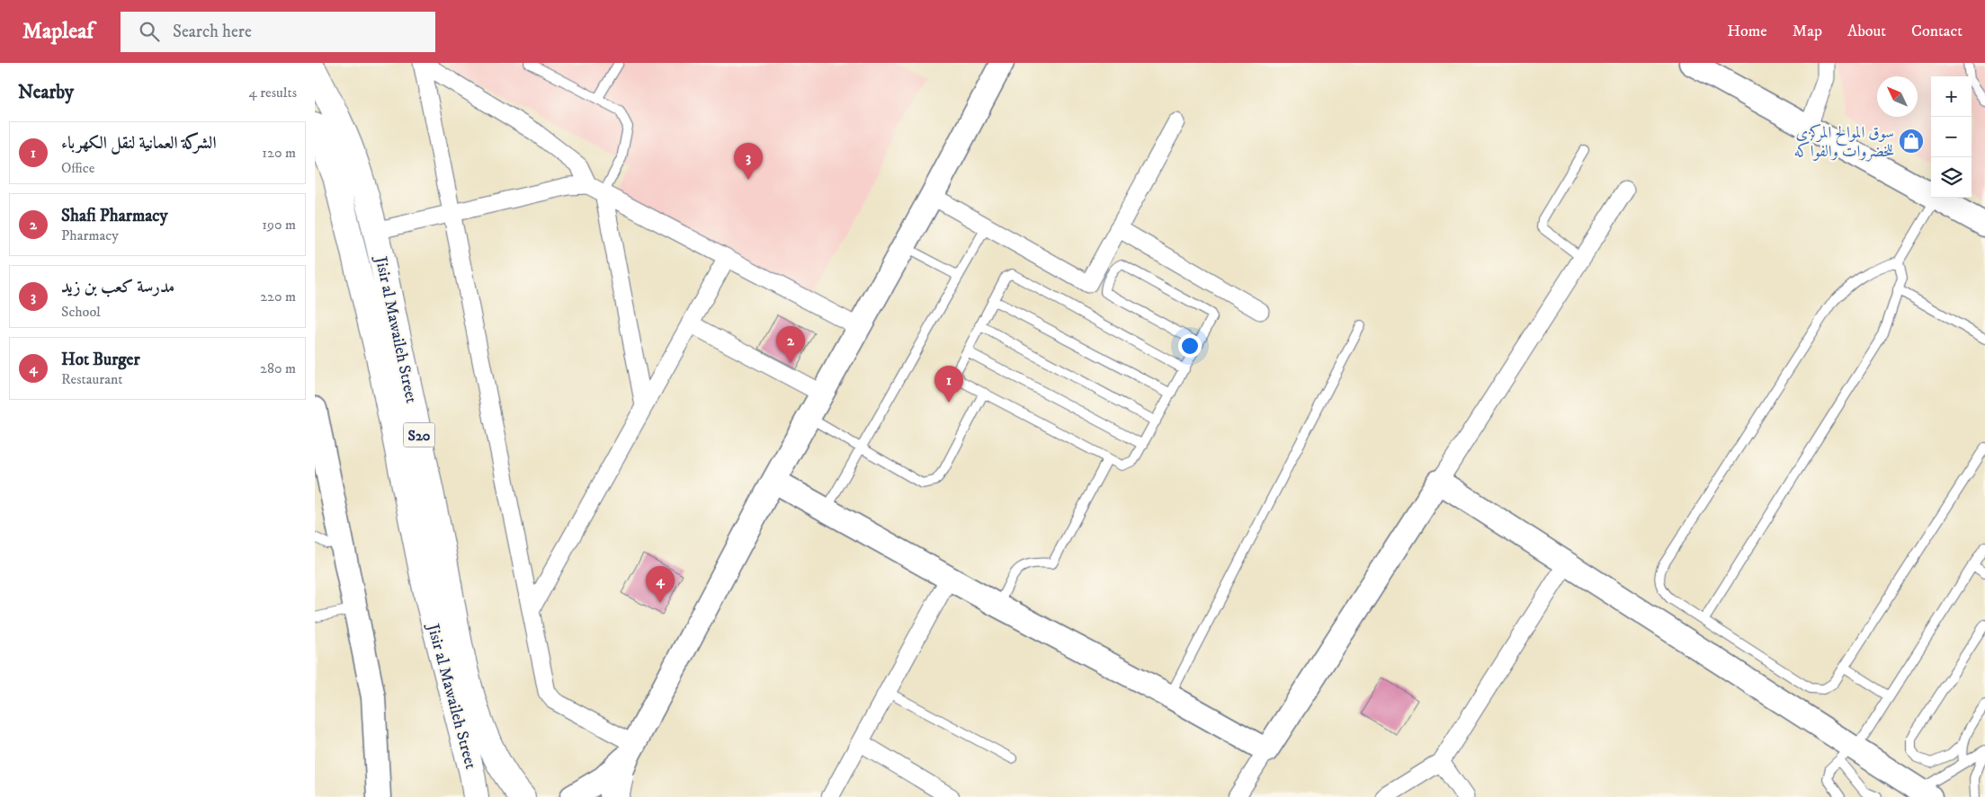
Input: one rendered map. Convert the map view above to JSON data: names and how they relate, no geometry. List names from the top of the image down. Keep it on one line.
{"streets":{"main road":["Jisir al Mawaileh Street","S20"]},"places":{"shop":["سوق الموالح المركزي للخضروات والفواكه"]},"north":"top left","page":{"header":"Mapleaf","search":"Search here","nav":["Home","Map","About","Contact"],"heading":["Nearby","4 results"],"map_buttons":["+","−"],"list":[{"mark":"1","name":"الشرکة العمانیة لنقل الکهرباء","note":"Office","value":"120 m"},{"mark":"2","name":"Shafi Pharmacy","note":"Pharmacy","value":"190 m"},{"mark":"3","name":"مدرسة كعب بن زيد","note":"School","value":"220 m"},{"mark":"4","name":"Hot Burger","note":"Restaurant","value":"280 m"}],"pins":["3","2","1","4"]}}
